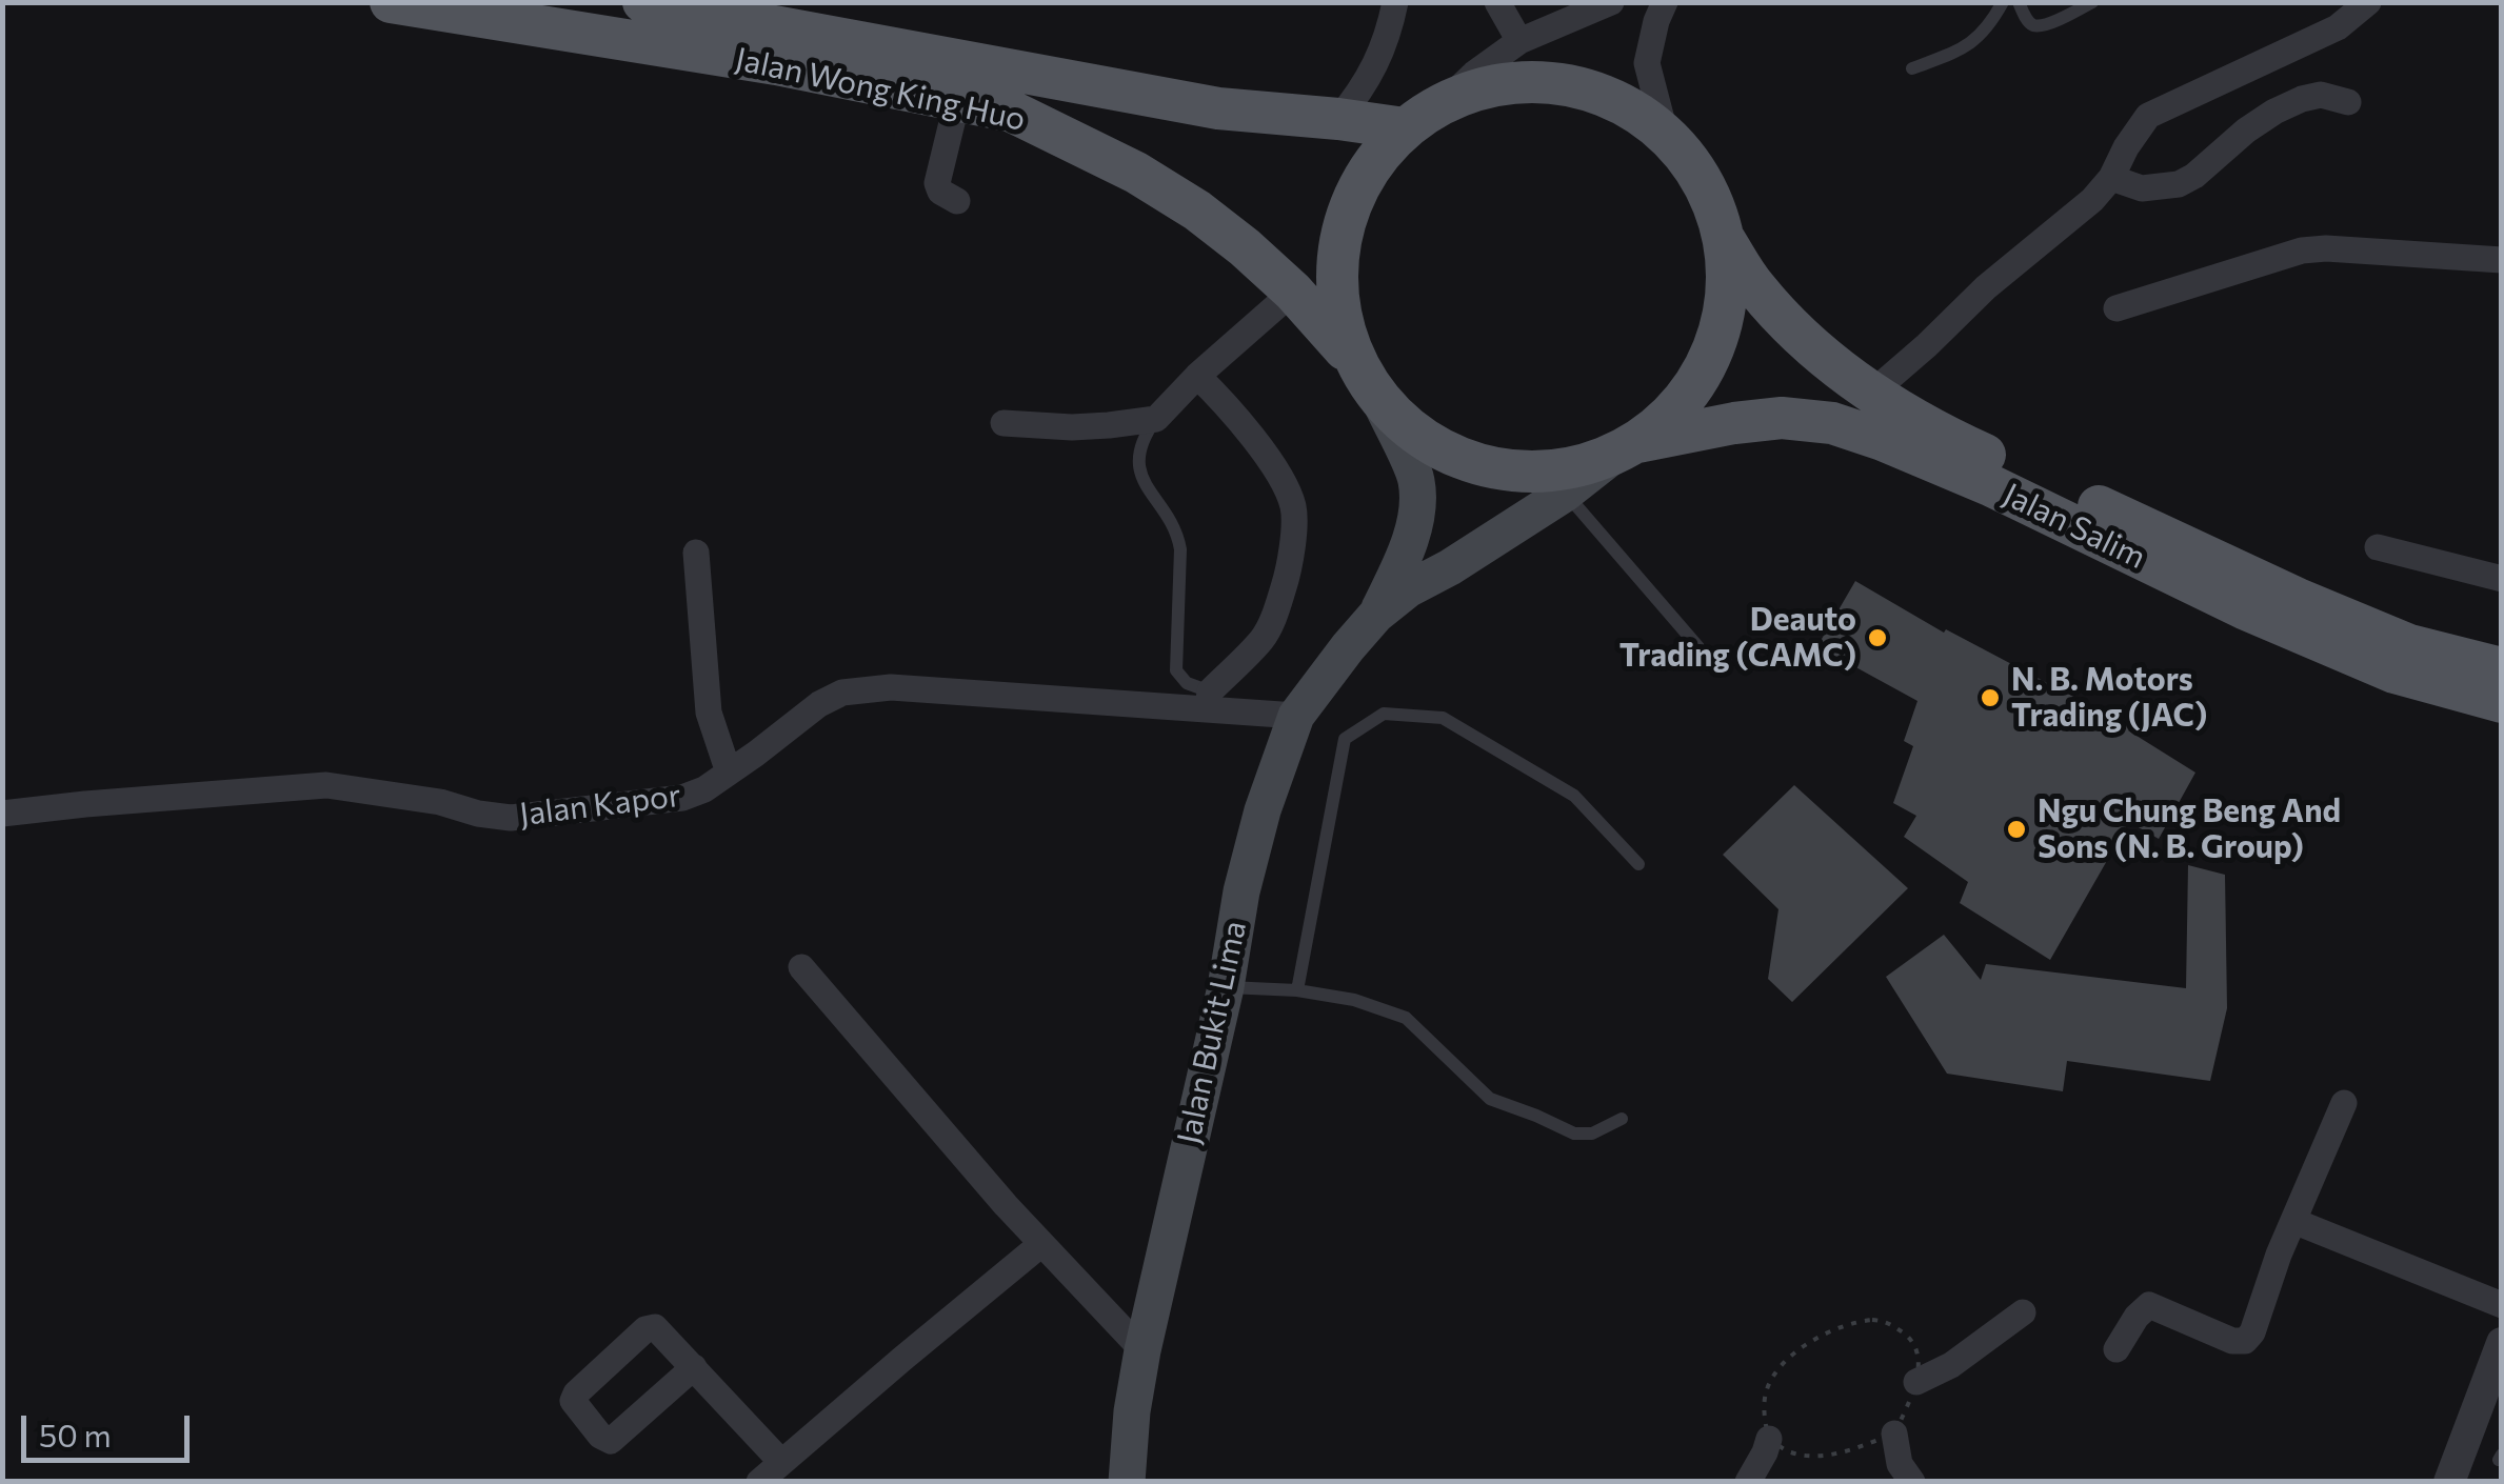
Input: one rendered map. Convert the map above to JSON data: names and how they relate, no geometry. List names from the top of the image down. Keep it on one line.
{"streets":{"main road":["Jalan Wong King Huo","Jalan Salim","Jalan Bukit Lima"],"street":["Jalan Kapor"]},"crossings":[["Jalan Wong King Huo","Jalan Salim"],["Jalan Kapor","Jalan Bukit Lima"]],"places":["Deauto Trading (CAMC)","N. B. Motors Trading (JAC)","Ngu Chung Beng And Sons (N. B. Group)"],"scale_bar":"50 m"}
